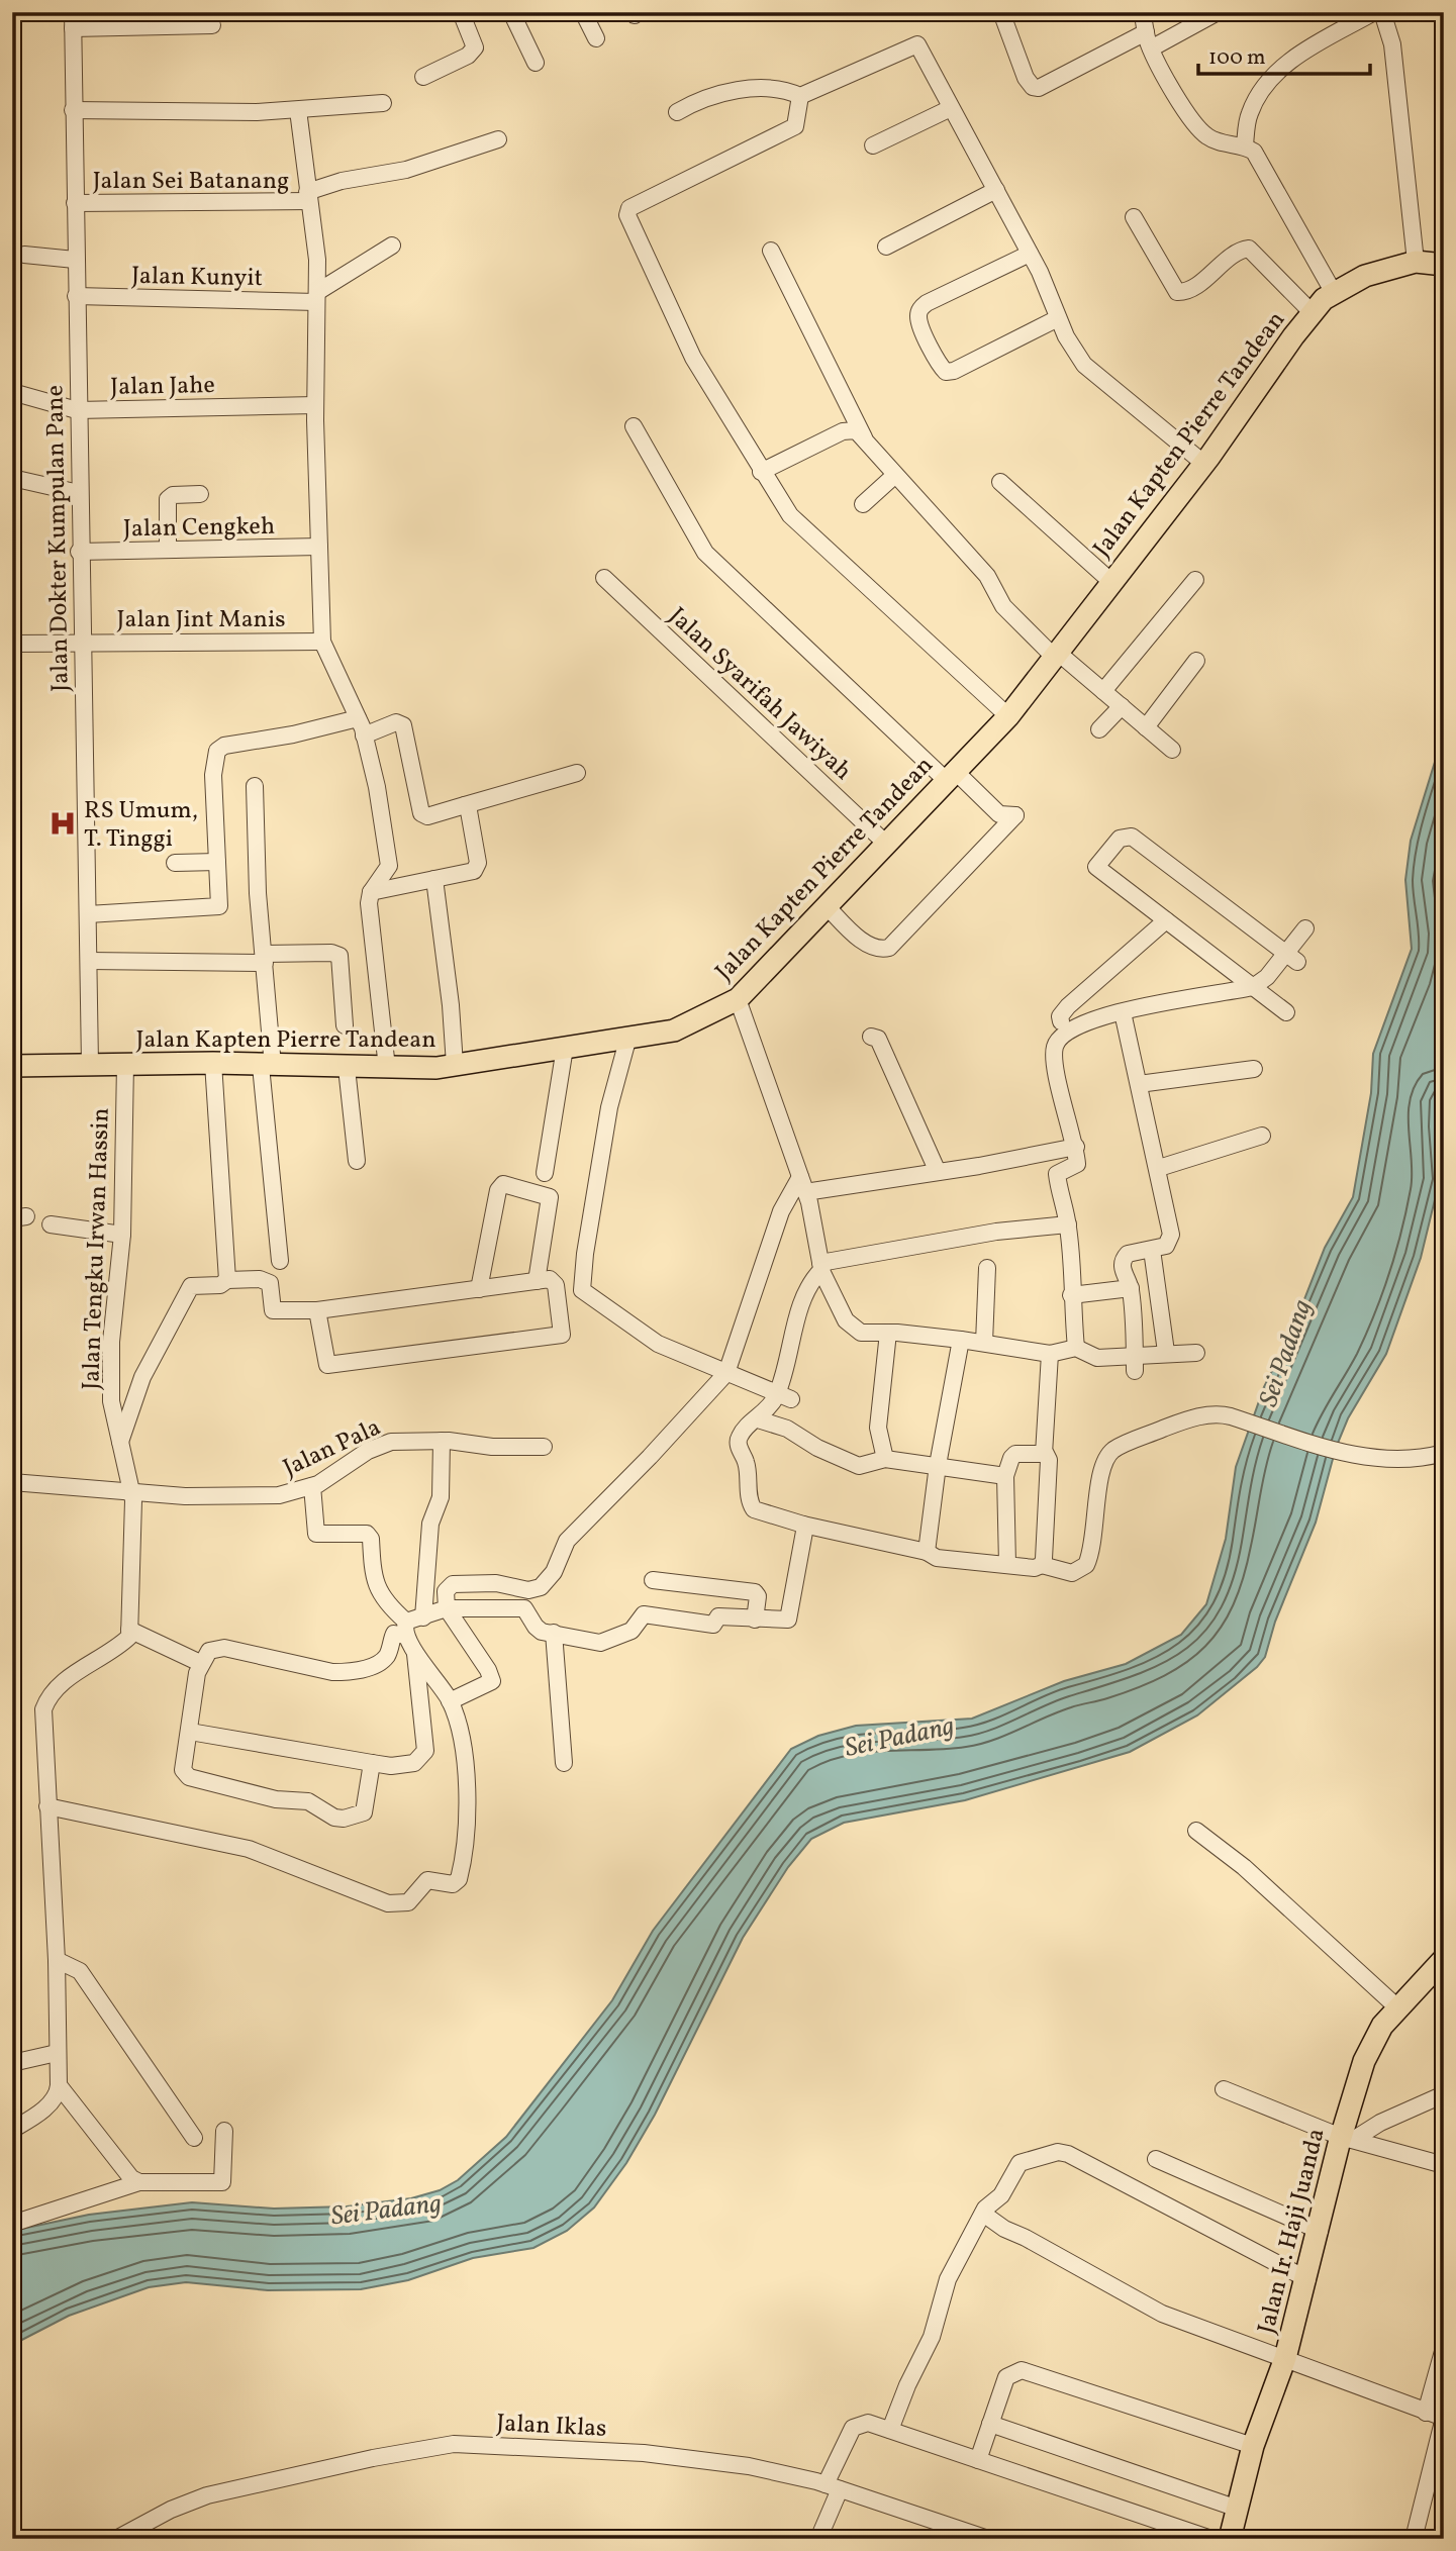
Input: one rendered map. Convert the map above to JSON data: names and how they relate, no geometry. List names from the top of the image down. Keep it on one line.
{"streets":{"main road":["Jalan Kapten Pierre Tandean","Jalan Ir. Haji Juanda"],"street":["Jalan Sei Batanang","Jalan Kunyit","Jalan Jahe","Jalan Cengkeh","Jalan Dokter Kumpulan Pane","Jalan Jint Manis","Jalan Syarifah Jawiyah","Jalan Tengku Irwan Hassin","Jalan Pala","Jalan Iklas"]},"crossings":[["Jalan Sei Batanang","Jalan Dokter Kumpulan Pane"],["Jalan Kunyit","Jalan Dokter Kumpulan Pane"],["Jalan Jahe","Jalan Dokter Kumpulan Pane"],["Jalan Kapten Pierre Tandean","Jalan Dokter Kumpulan Pane"],["Jalan Kapten Pierre Tandean","Jalan Syarifah Jawiyah"],["Jalan Kapten Pierre Tandean","Jalan Tengku Irwan Hassin"],["Jalan Cengkeh","Jalan Dokter Kumpulan Pane"],["Jalan Dokter Kumpulan Pane","Jalan Jint Manis"],["Jalan Tengku Irwan Hassin","Jalan Pala"]],"water":["Sei Padang"],"places":{"hospital":["RS Umum, T. Tinggi"]},"scale_bar":"100 m"}
